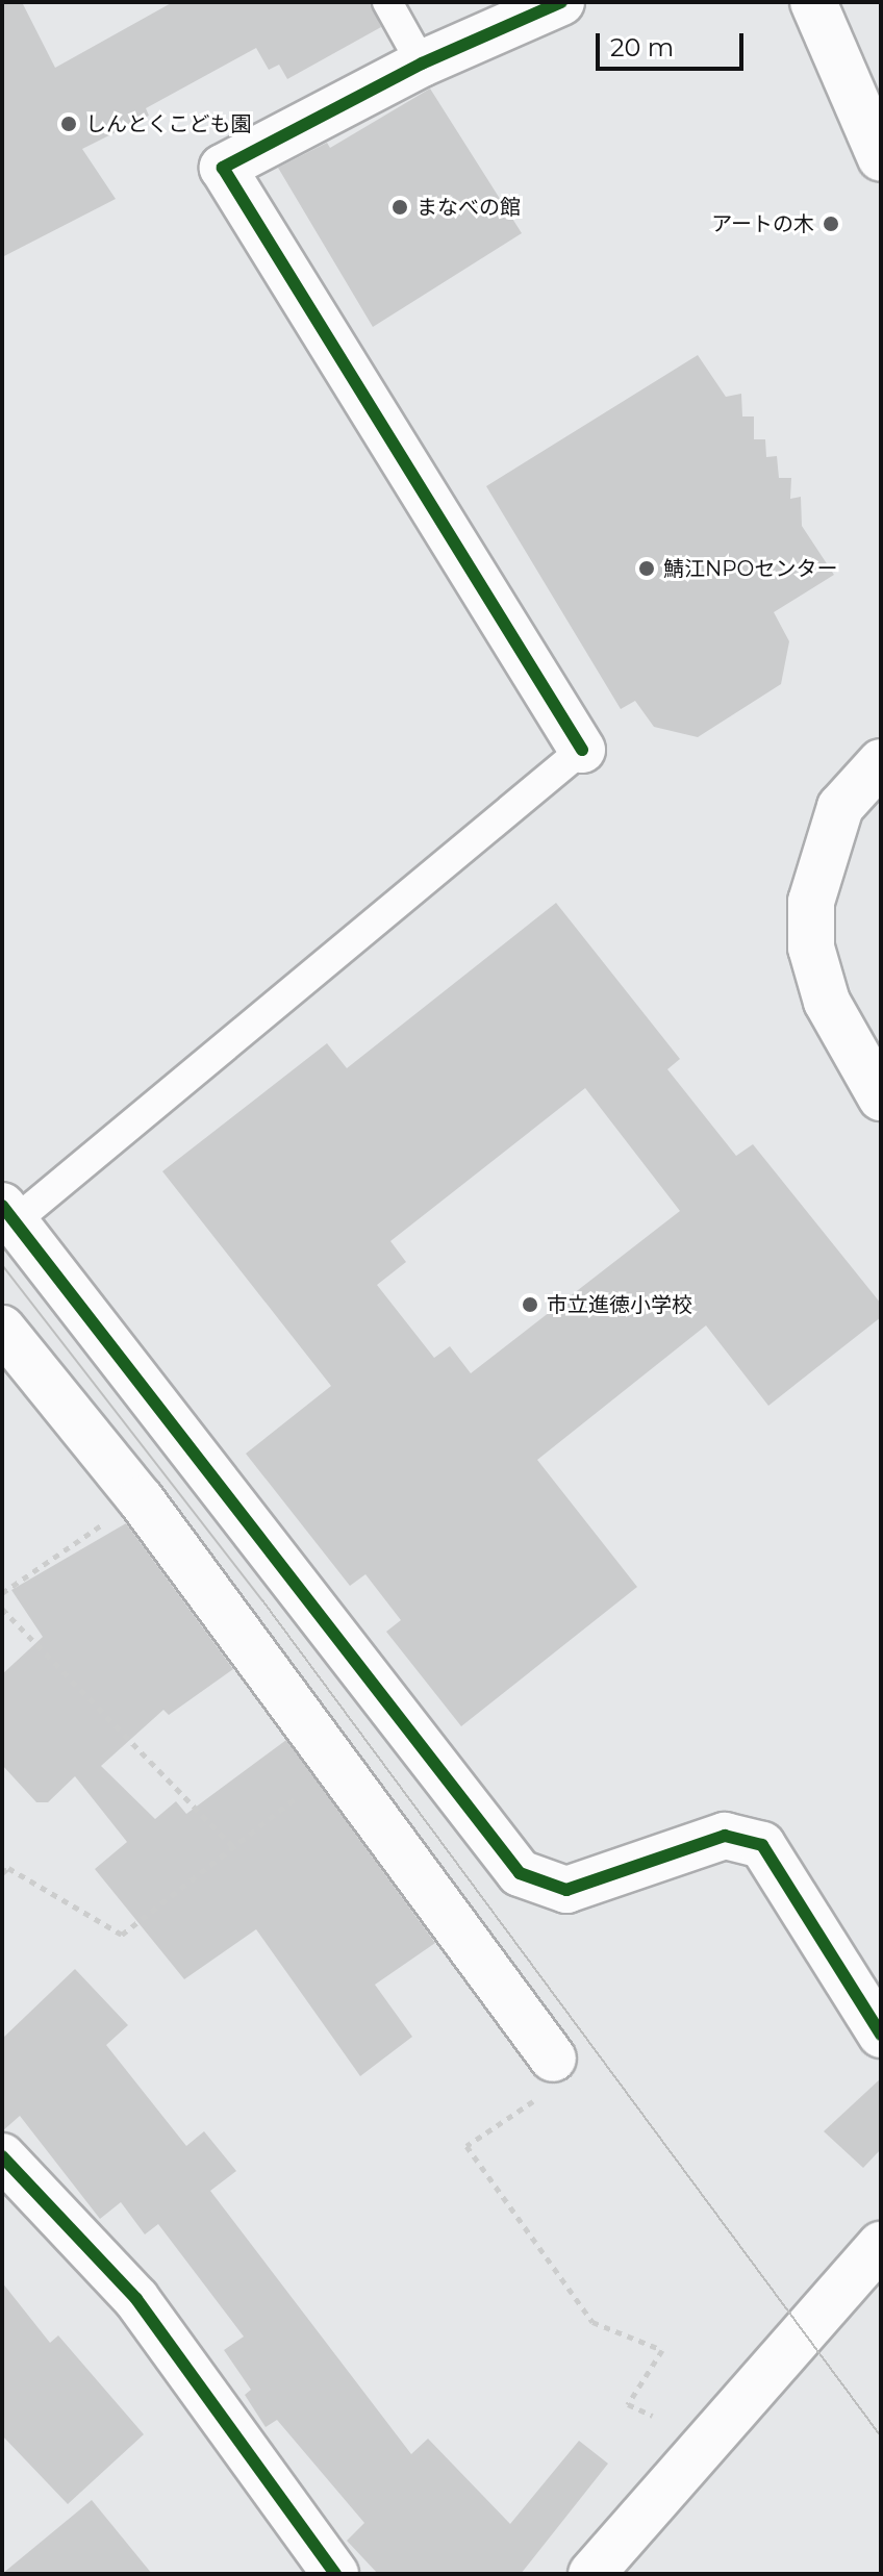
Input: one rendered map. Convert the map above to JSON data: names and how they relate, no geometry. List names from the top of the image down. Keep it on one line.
{"places":["しんとくこども園","まなべの館","アートの木","鯖江NPOセンター","市立進徳小学校"],"scale_bar":"20 m"}
